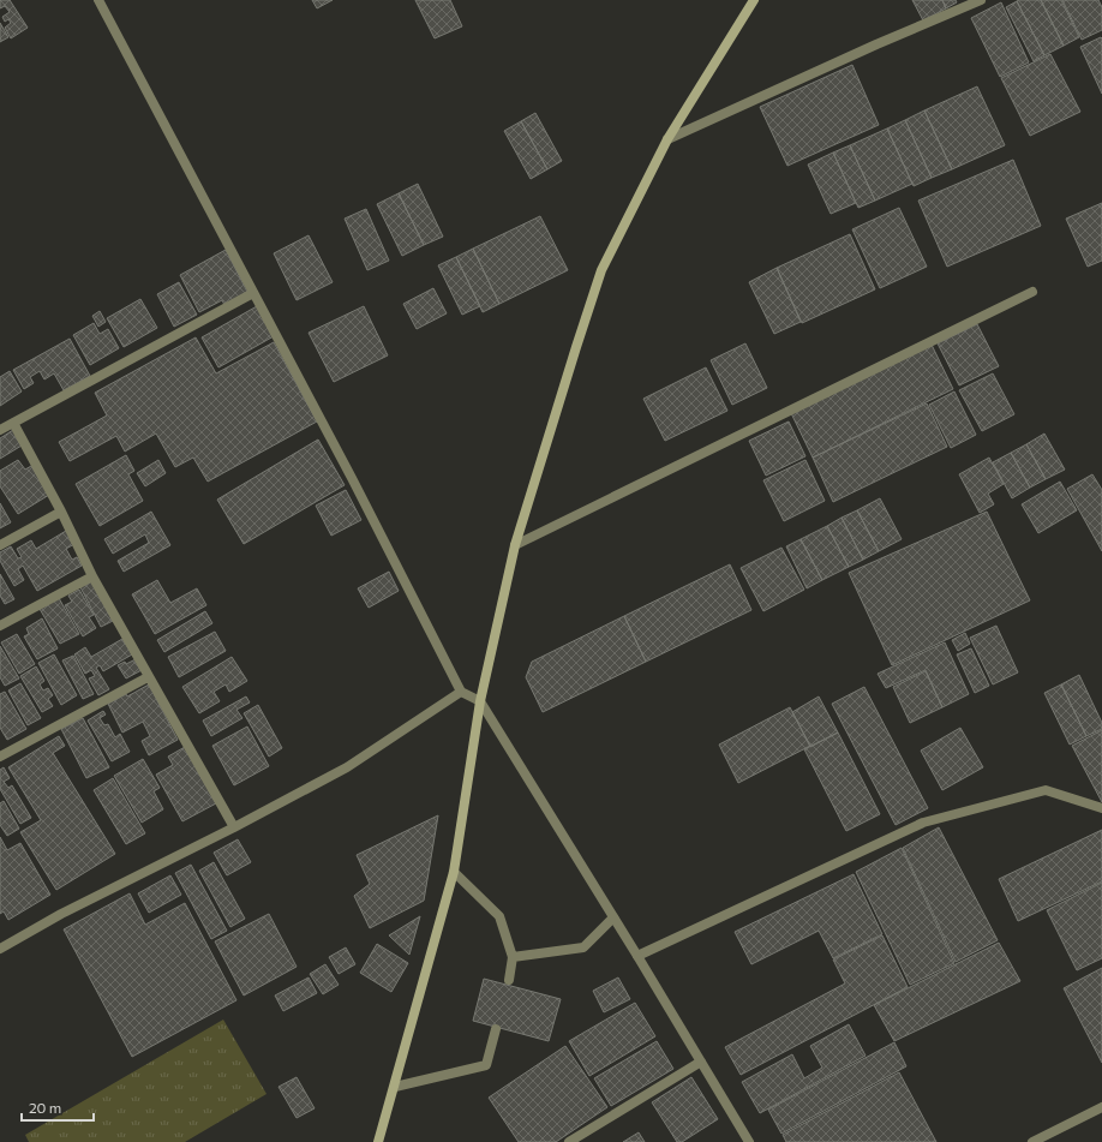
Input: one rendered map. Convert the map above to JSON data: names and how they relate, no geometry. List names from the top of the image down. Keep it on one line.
{"scale_bar":"20 m"}
